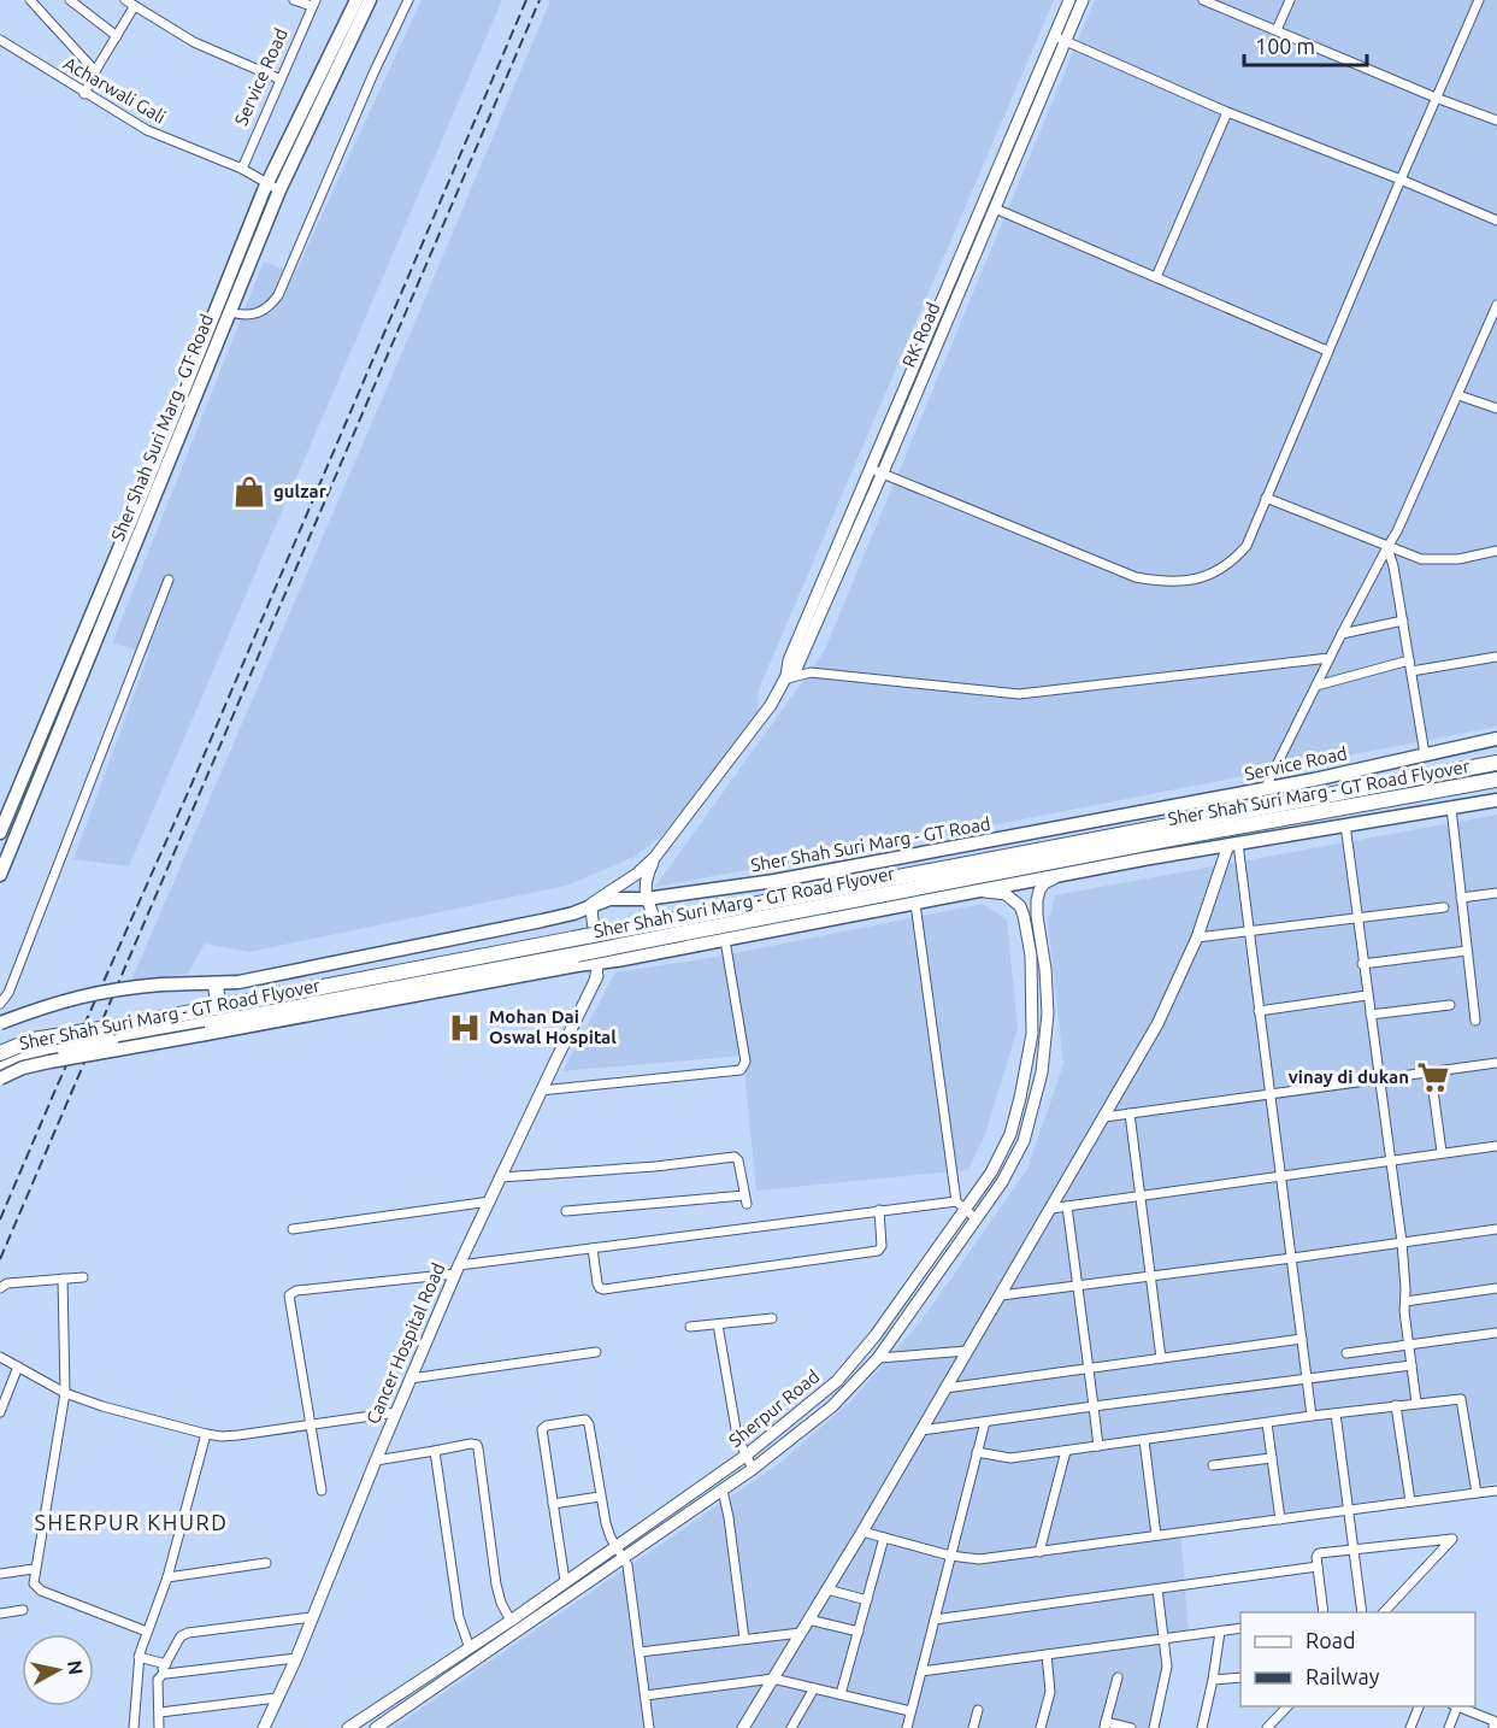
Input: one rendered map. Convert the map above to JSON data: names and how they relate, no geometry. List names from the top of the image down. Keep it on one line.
{"streets":{"highway":["Sher Shah Suri Marg - GT Road Flyover"],"main road":["Service Road","Sher Shah Suri Marg - GT Road"],"street":["Acharwali Gali","RK Road","Cancer Hospital Road","Sherpur Road"]},"crossings":[["Service Road","Acharwali Gali"],["Service Road","Sher Shah Suri Marg - GT Road"],["Acharwali Gali","Sher Shah Suri Marg - GT Road"]],"districts":["SHERPUR KHURD"],"places":{"shop":["gulzar"],"hospital":["Mohan Dai Oswal Hospital"],"supermarket":["vinay di dukan"]},"legend":["Road","Railway"],"scale_bar":"100 m","north":"right"}
